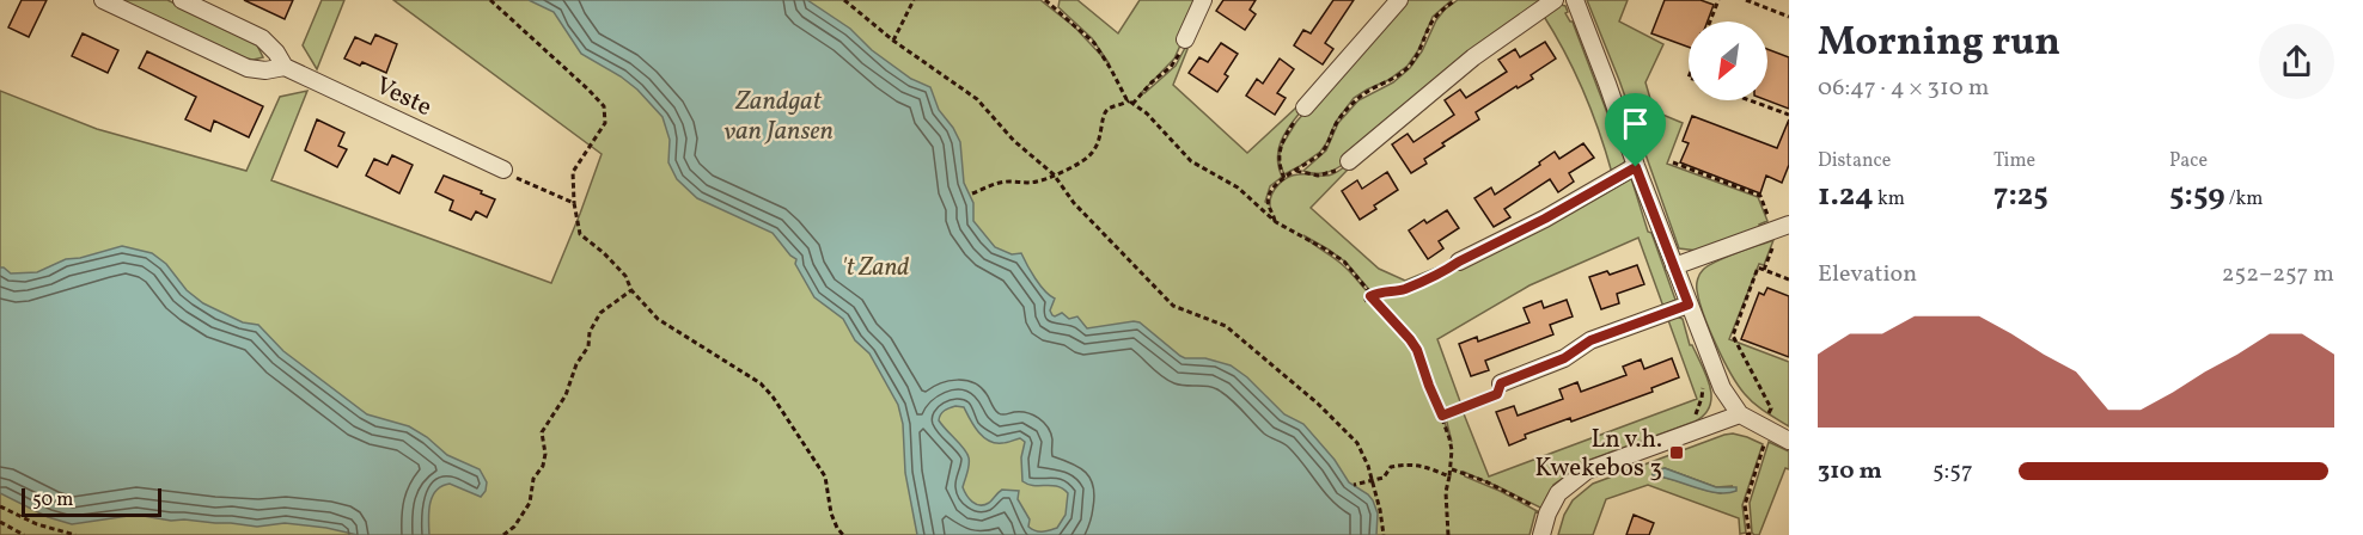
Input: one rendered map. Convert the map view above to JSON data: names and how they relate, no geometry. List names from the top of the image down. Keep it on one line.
{"streets":{"street":["Veste"]},"water":["Zandgat van Jansen"],"parks":["'t Zand"],"places":{"transit":["Ln v.h. Kwekebos 3"]},"scale_bar":"50 m","north":"bottom left","page":{"heading":["Morning run","06:47 · 4 × 310 m"],"stats":[["Distance","1.24 km"],["Time","7:25"],["Pace","5:59 /km"]],"chart":["Elevation","252–257 m"],"list":[{"name":"310 m","note":"5:57"}],"scale":"50 m"}}
